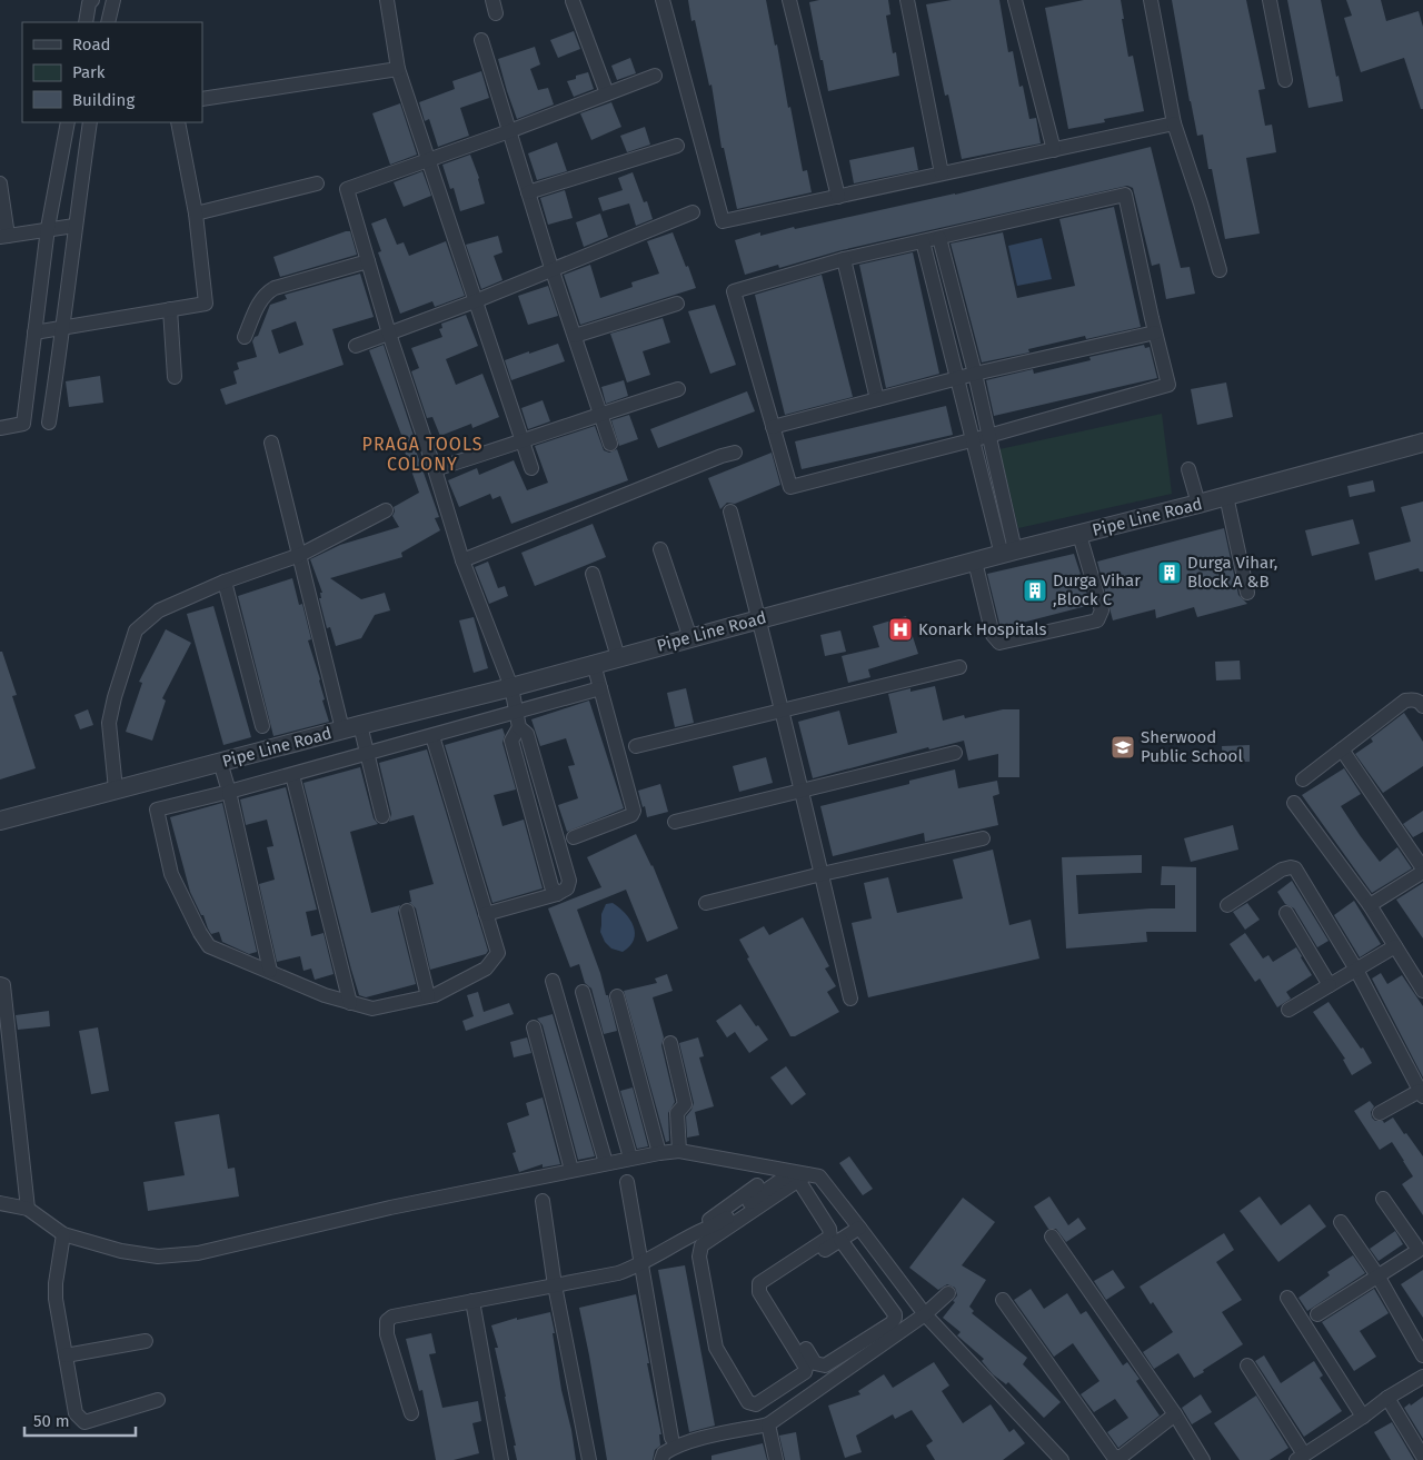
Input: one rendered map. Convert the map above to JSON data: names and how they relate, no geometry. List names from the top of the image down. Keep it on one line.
{"streets":{"street":["Pipe Line Road"]},"districts":["PRAGA TOOLS COLONY"],"places":{"building":["Durga Vihar, Block A &B","Durga Vihar ,Block C"],"hospital":["Konark Hospitals"],"school or university":["Sherwood Public School"]},"legend":["Road","Park","Building"],"scale_bar":"50 m"}
